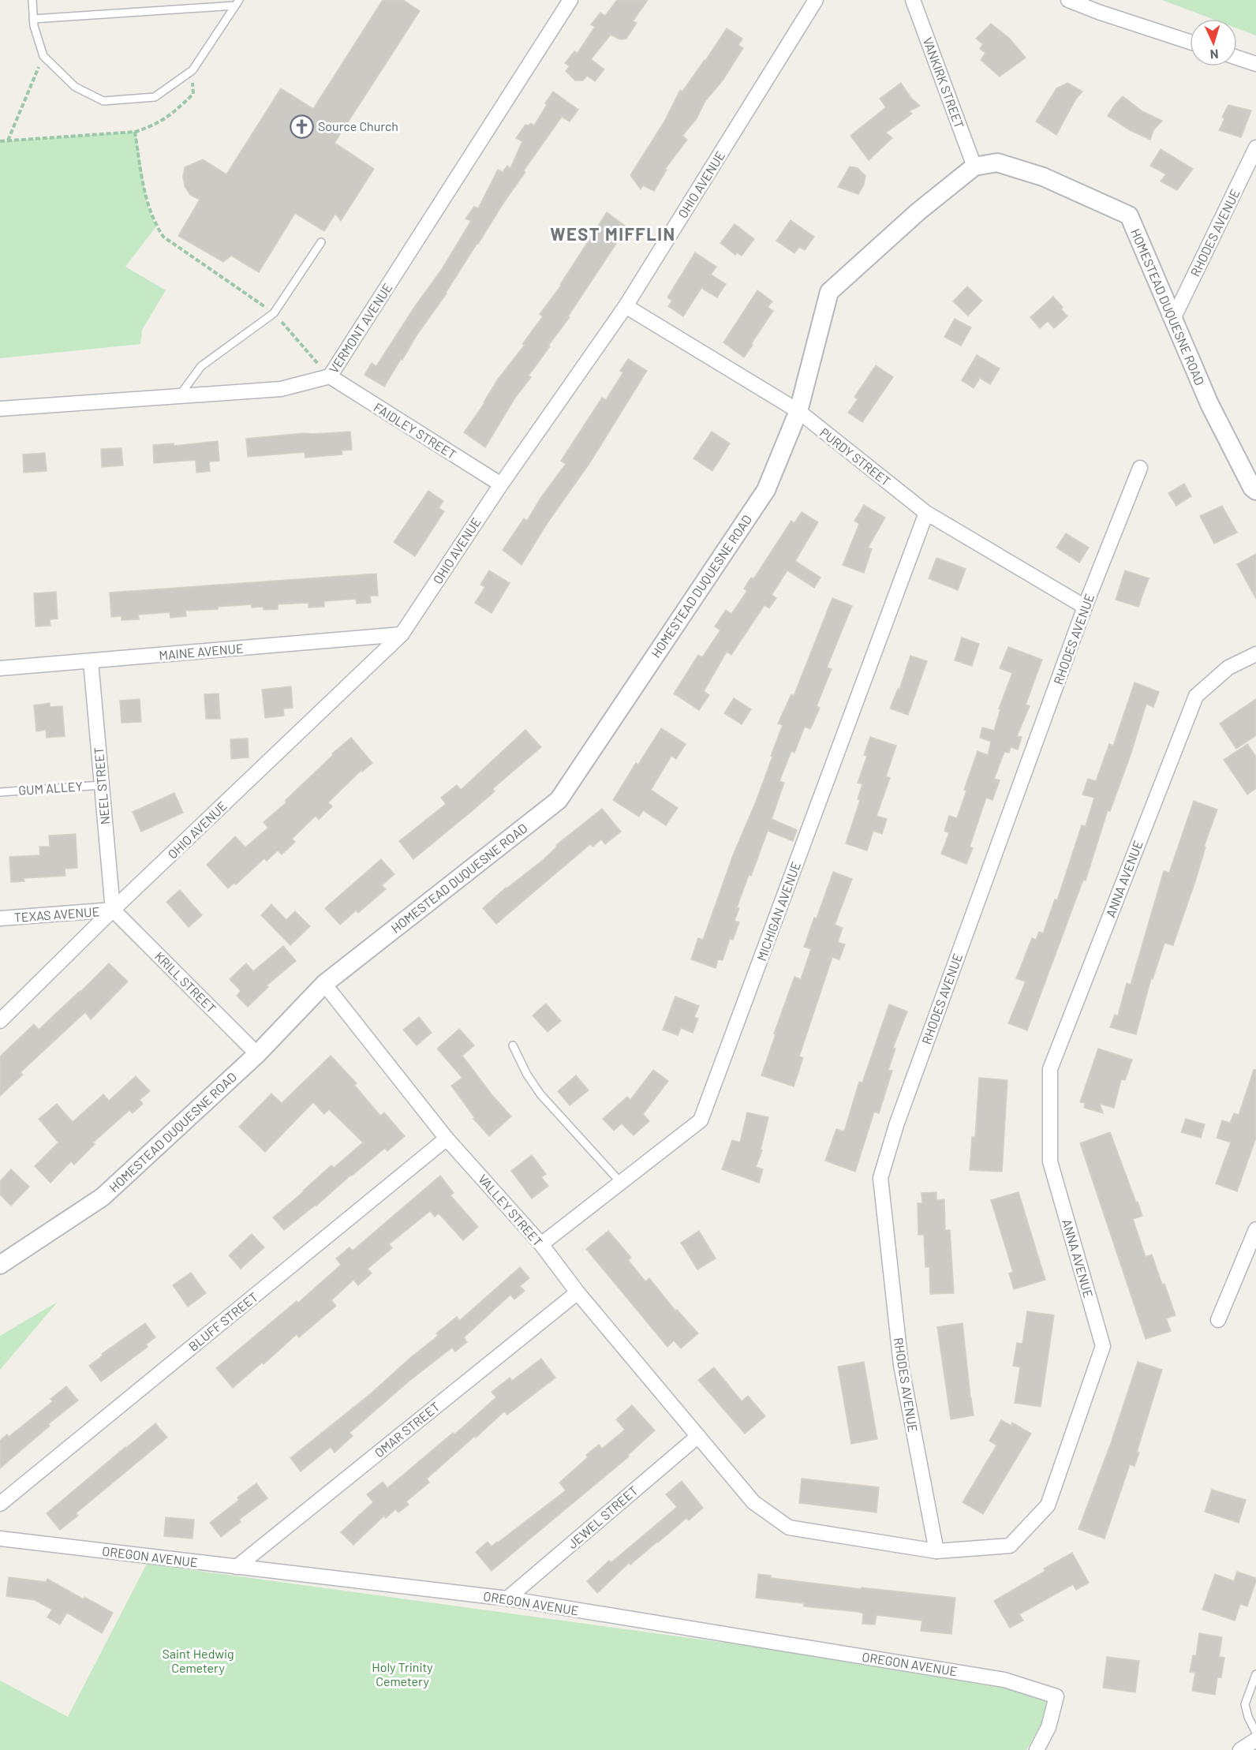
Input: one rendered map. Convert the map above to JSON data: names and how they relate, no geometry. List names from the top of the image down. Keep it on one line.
{"streets":{"street":["VANKIRK STREET","OHIO AVENUE","RHODES AVENUE","HOMESTEAD DUQUESNE ROAD","VERMONT AVENUE","FAIDLEY STREET","PURDY STREET","MAINE AVENUE","NEEL STREET","ANNA AVENUE","MICHIGAN AVENUE","TEXAS AVENUE","KRILL STREET","VALLEY STREET","BLUFF STREET","OMAR STREET","JEWEL STREET","OREGON AVENUE"],"lane":["GUM ALLEY"]},"crossings":[["VANKIRK STREET","HOMESTEAD DUQUESNE ROAD"],["OHIO AVENUE","FAIDLEY STREET"],["OHIO AVENUE","PURDY STREET"],["OHIO AVENUE","MAINE AVENUE"],["OHIO AVENUE","NEEL STREET"],["OHIO AVENUE","TEXAS AVENUE"],["OHIO AVENUE","KRILL STREET"],["RHODES AVENUE","HOMESTEAD DUQUESNE ROAD"],["RHODES AVENUE","PURDY STREET"],["RHODES AVENUE","ANNA AVENUE"],["HOMESTEAD DUQUESNE ROAD","PURDY STREET"],["HOMESTEAD DUQUESNE ROAD","KRILL STREET"],["HOMESTEAD DUQUESNE ROAD","VALLEY STREET"],["VERMONT AVENUE","FAIDLEY STREET"],["PURDY STREET","MICHIGAN AVENUE"],["MAINE AVENUE","NEEL STREET"],["NEEL STREET","GUM ALLEY"],["NEEL STREET","TEXAS AVENUE"],["NEEL STREET","KRILL STREET"],["ANNA AVENUE","VALLEY STREET"],["ANNA AVENUE","JEWEL STREET"],["MICHIGAN AVENUE","VALLEY STREET"],["TEXAS AVENUE","KRILL STREET"],["VALLEY STREET","BLUFF STREET"],["VALLEY STREET","OMAR STREET"],["VALLEY STREET","JEWEL STREET"],["OMAR STREET","OREGON AVENUE"],["JEWEL STREET","OREGON AVENUE"]],"districts":["WEST MIFFLIN"],"parks":["Saint Hedwig Cemetery","Holy Trinity Cemetery"],"places":{"church":["Source Church"]},"north":"bottom"}
